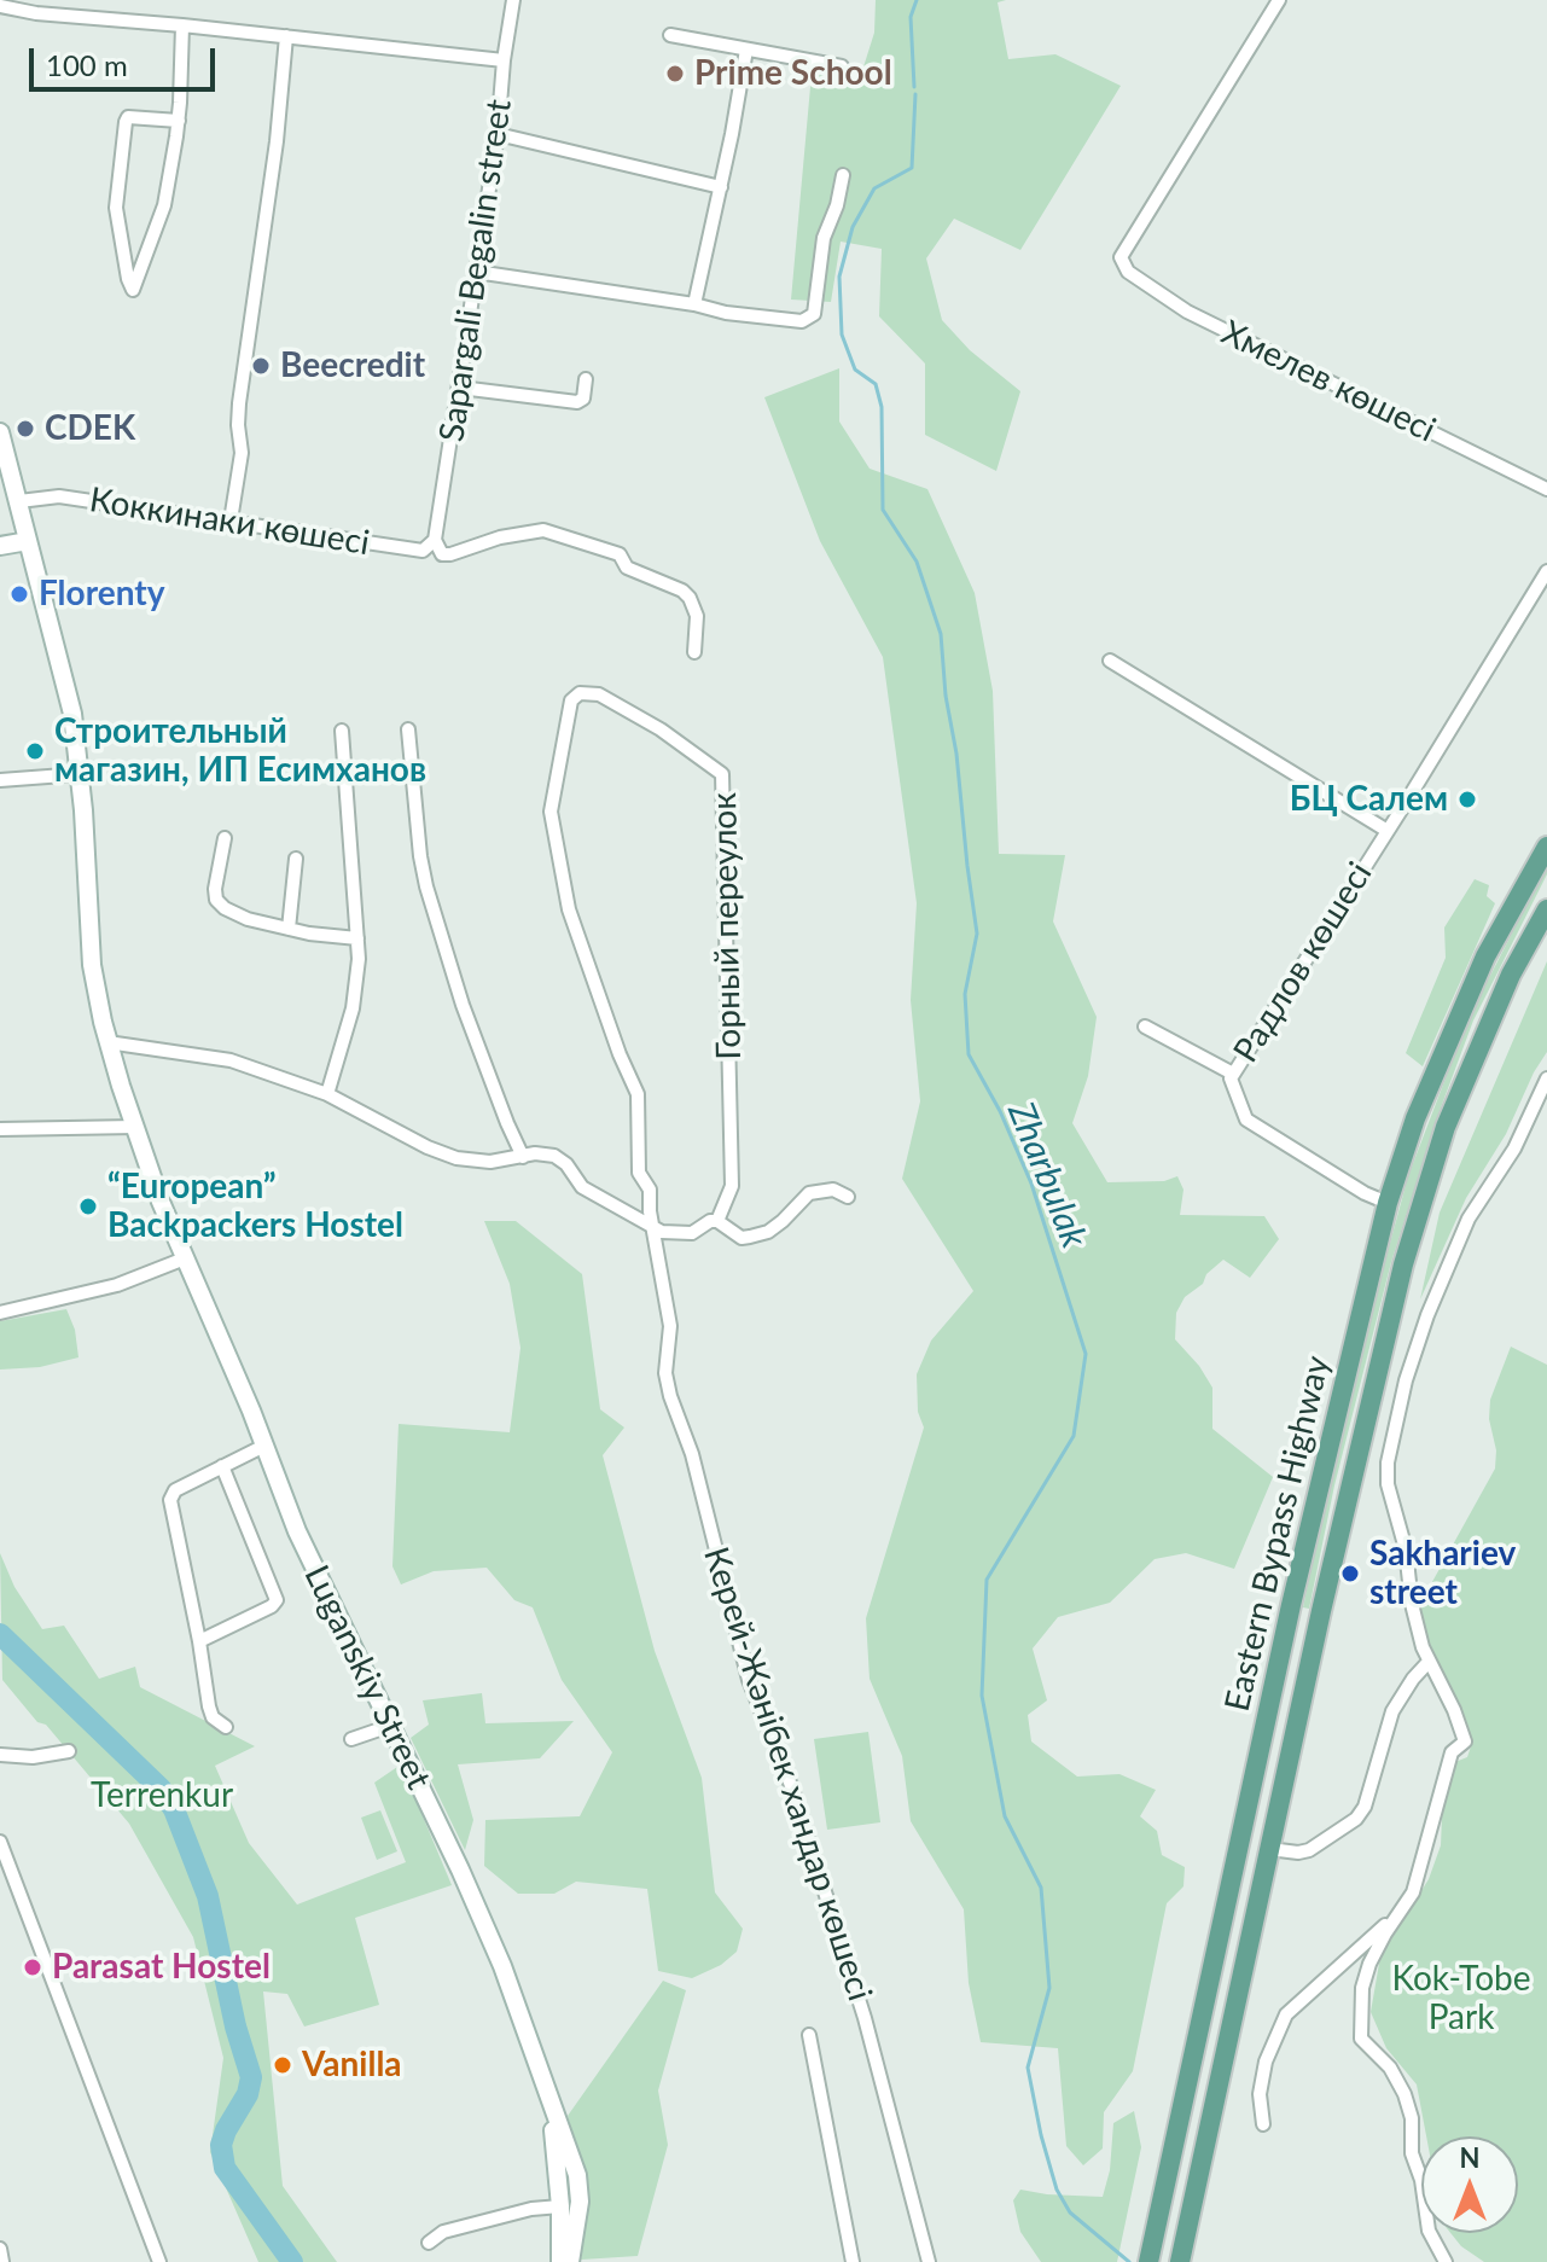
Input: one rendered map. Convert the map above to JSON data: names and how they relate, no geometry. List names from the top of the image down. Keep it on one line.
{"streets":{"main road":["Eastern Bypass Highway"],"street":["Sapargali Begalin street","Хмелев көшесі","Коккинаки көшесі","Горный переулок","Радлов көшесі","Luganskiy Street","Керей-Жәнібек хандар көшесі"]},"crossings":[["Sapargali Begalin street","Коккинаки көшесі"],["Коккинаки көшесі","Luganskiy Street"],["Горный переулок","Керей-Жәнібек хандар көшесі"],["Радлов көшесі","Eastern Bypass Highway"]],"water":["Zharbulak"],"parks":["Terrenkur","Kok-Tobe Park"],"places":["Prime School","Beecredit","CDEK","Florenty","Строительный магазин, ИП Есимханов","БЦ Салем","“European” Backpackers Hostel","Sakhariev street","Parasat Hostel","Vanilla"],"scale_bar":"100 m","north":"top"}
